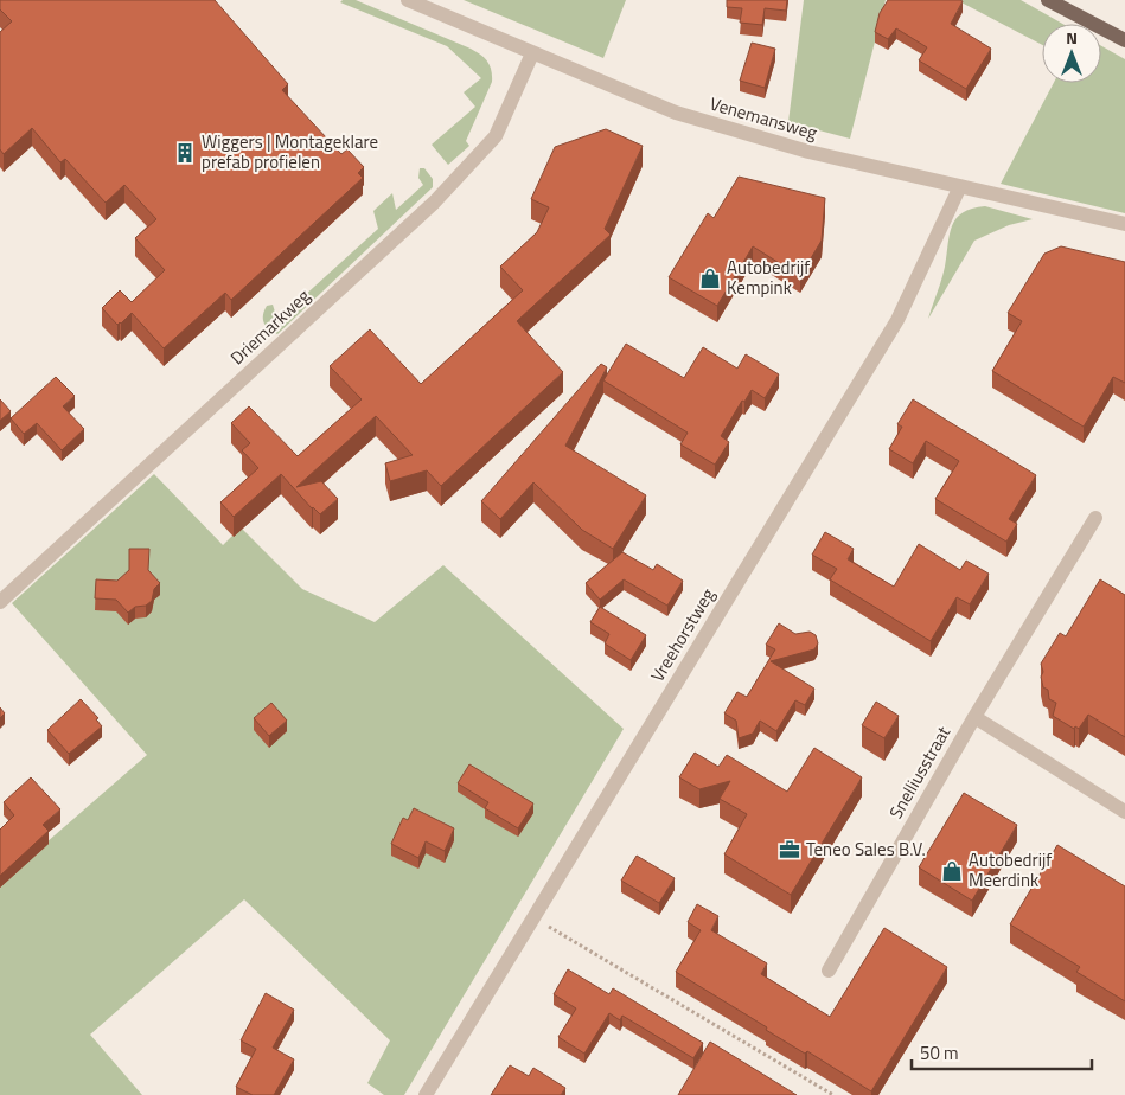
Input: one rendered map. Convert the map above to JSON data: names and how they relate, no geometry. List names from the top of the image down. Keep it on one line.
{"streets":{"street":["Venemansweg","Driemarkweg","Vreehorstweg","Snelliusstraat"]},"crossings":[["Venemansweg","Driemarkweg"],["Venemansweg","Vreehorstweg"]],"places":{"building":["Wiggers | Montageklare prefab profielen"],"shop":["Autobedrijf Kempink","Autobedrijf Meerdink"],"office":["Teneo Sales B.V."]},"scale_bar":"50 m","north":"top"}
